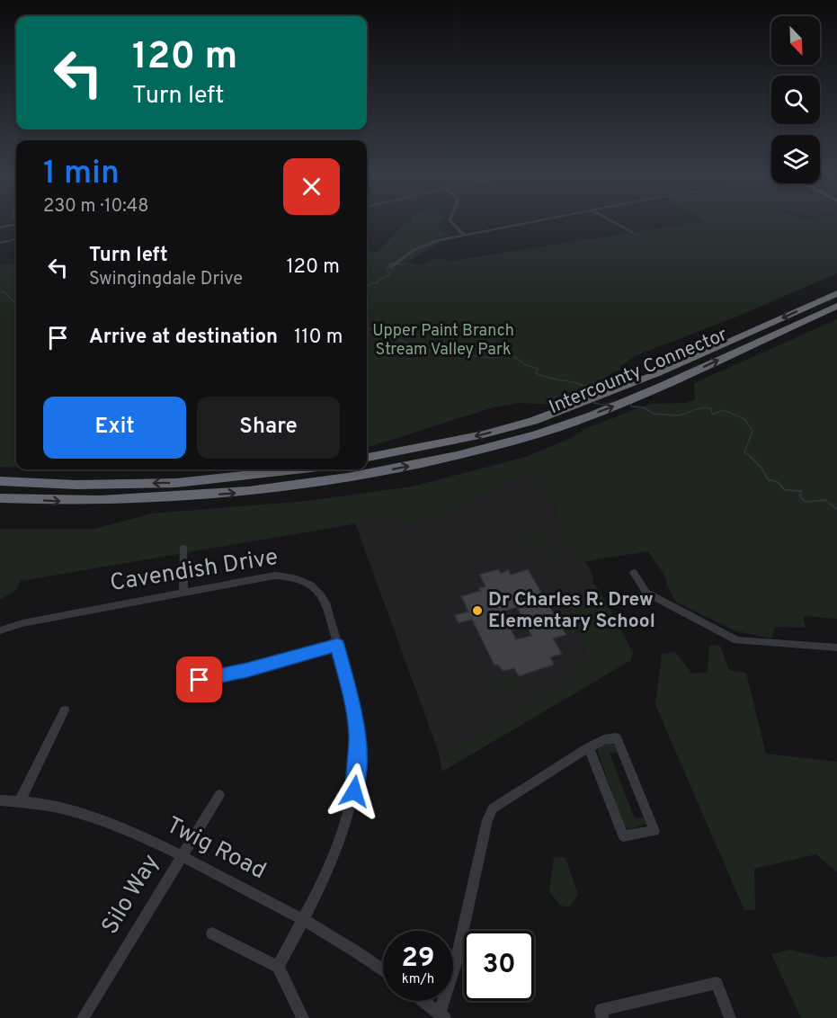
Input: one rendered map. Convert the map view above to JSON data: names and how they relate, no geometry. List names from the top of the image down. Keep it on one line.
{"streets":{"highway":["Intercounty Connector"],"street":["Cavendish Drive","Twig Road","Silo Way"]},"crossings":[["Cavendish Drive","Twig Road"],["Twig Road","Silo Way"]],"parks":["Upper Paint Branch Stream Valley Park"],"places":["Dr Charles R. Drew Elementary School"],"north":"bottom right","page":{"turn":["120 m","Turn left"],"heading":["1 min","230 m · 10:48"],"list":[{"name":"Turn left","note":"Swingingdale Drive","value":"120 m"},{"name":"Arrive at destination","value":"110 m"}],"buttons":["Exit","Share"],"speed":"29 km/h","limit":"30"}}
